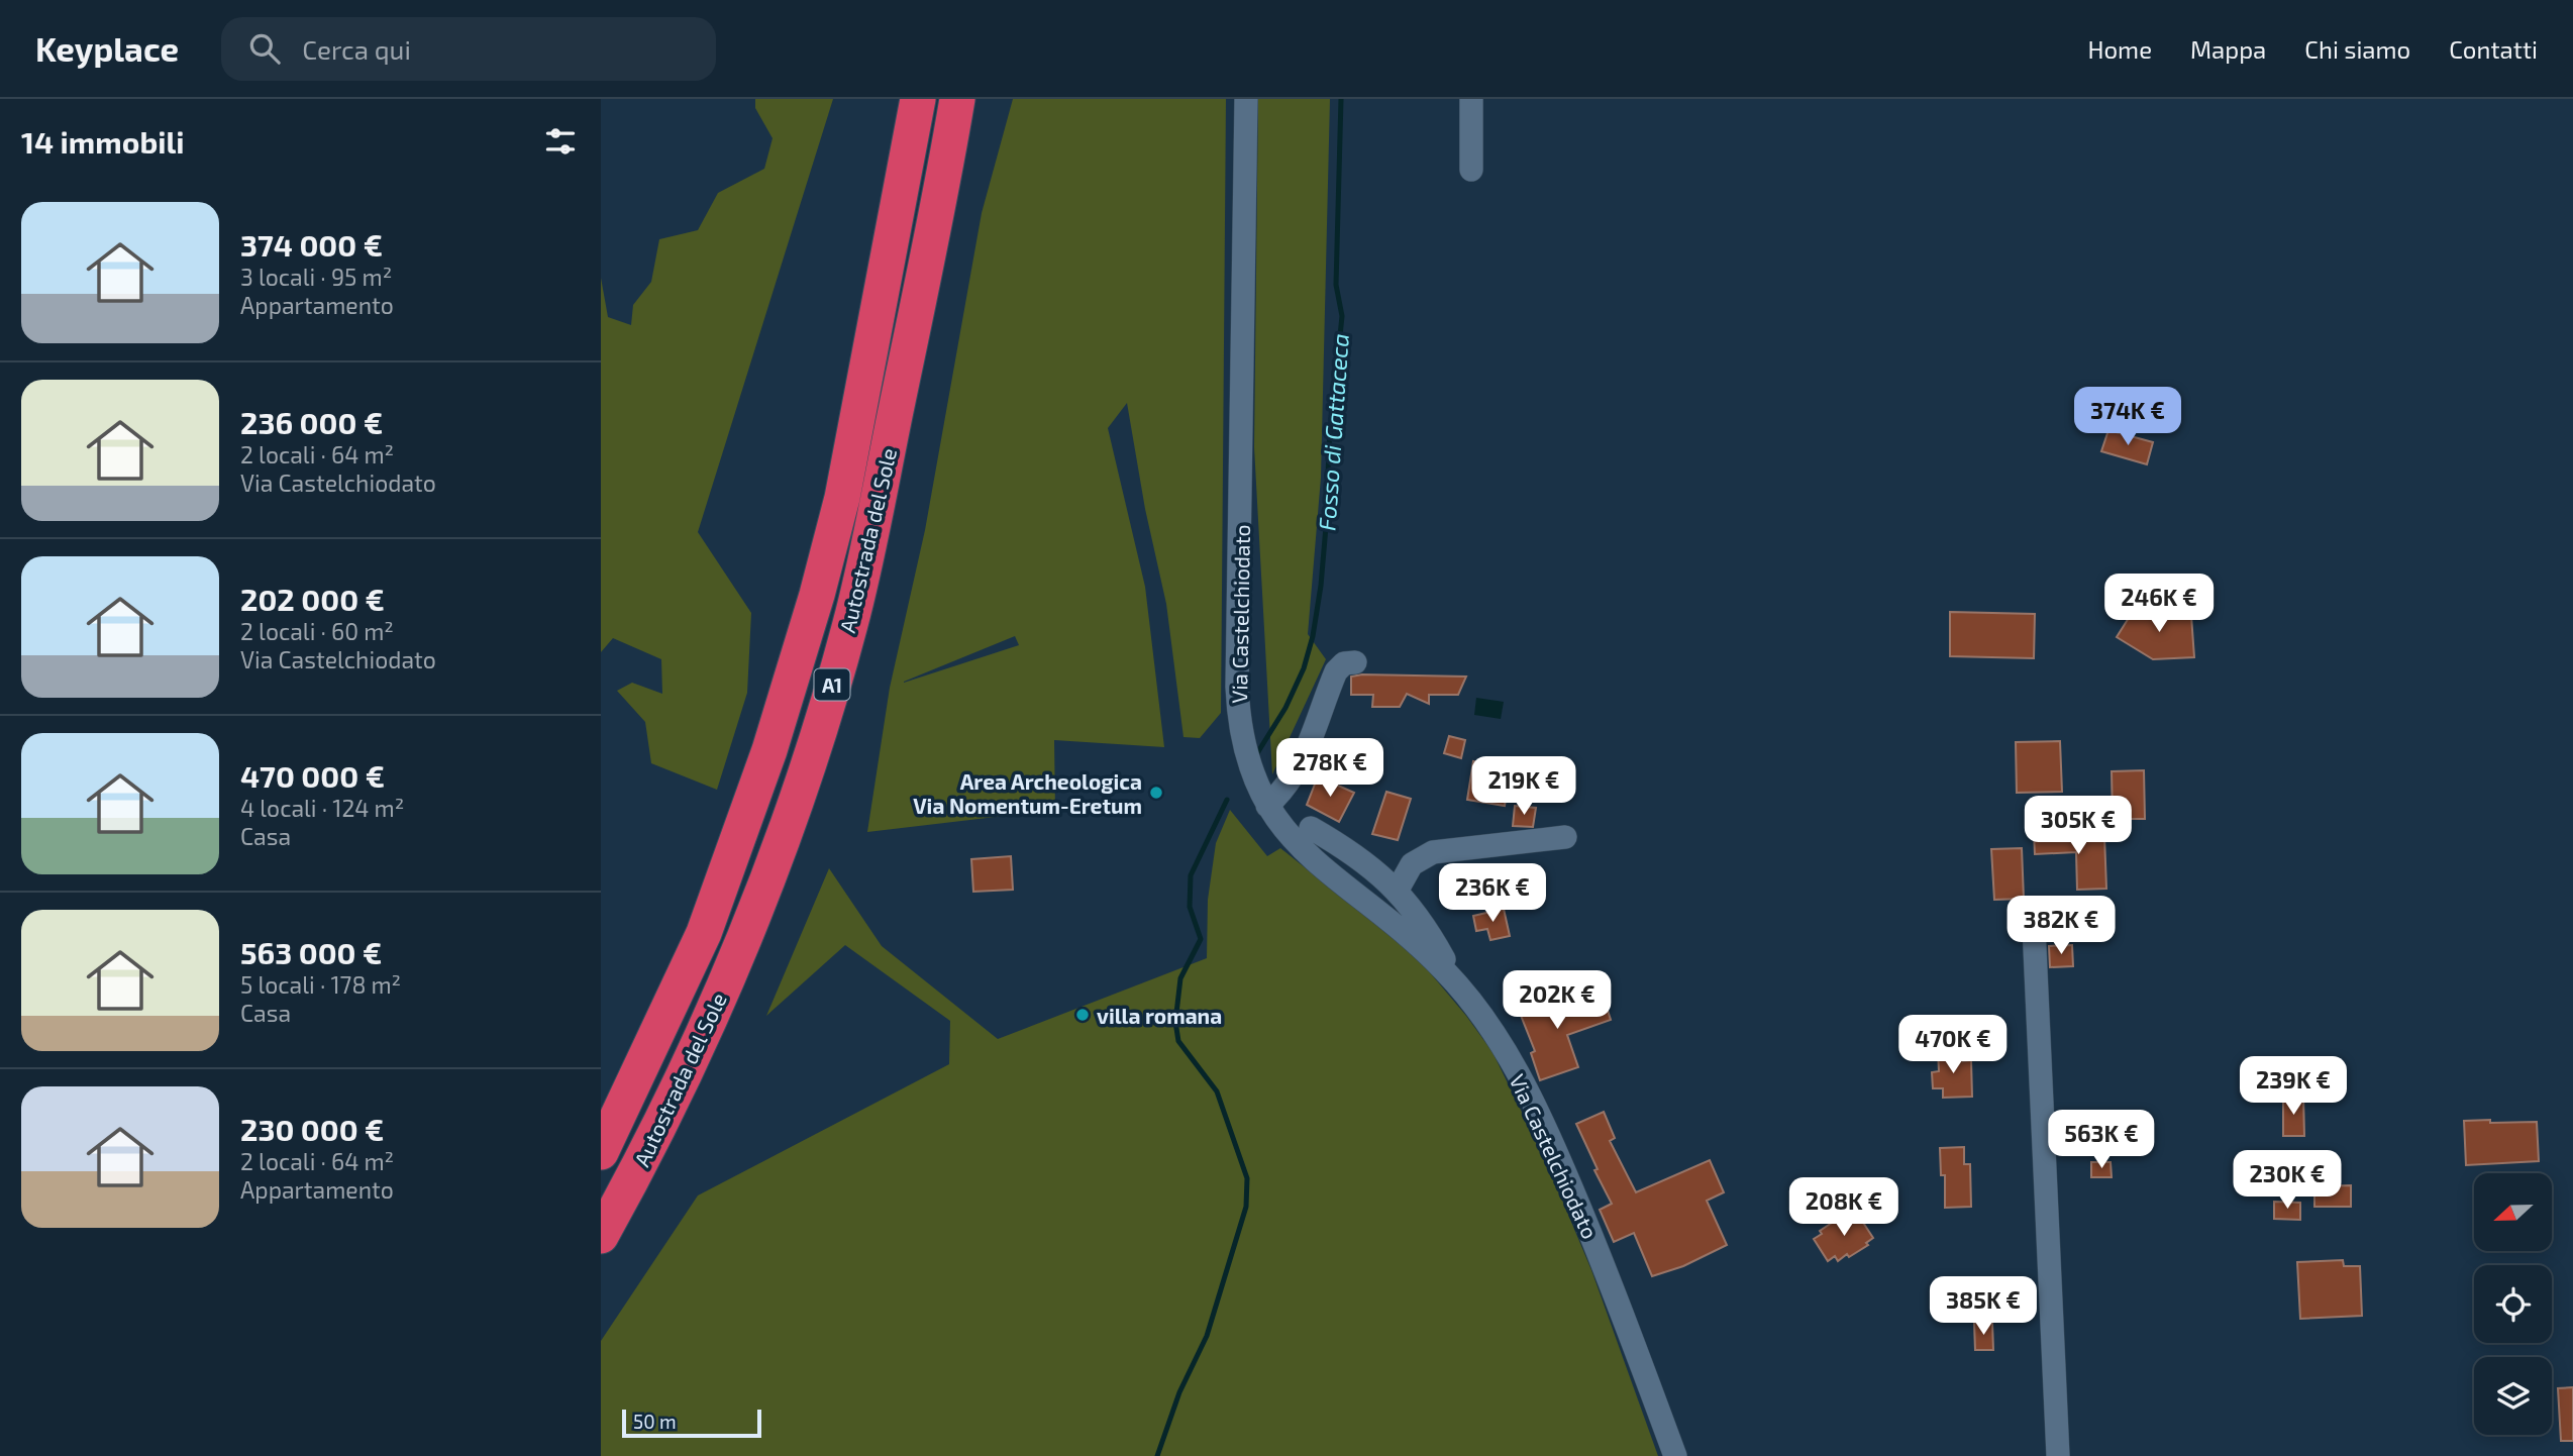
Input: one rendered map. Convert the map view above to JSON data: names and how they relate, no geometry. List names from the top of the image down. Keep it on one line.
{"streets":{"highway":["Autostrada del Sole","A1"],"street":["Via Castelchiodato"]},"water":["Fosso di Gattaceca"],"places":["Area Archeologica Via Nomentum-Eretum","villa romana"],"scale_bar":"50 m","north":"left","page":{"header":"Keyplace","search":"Cerca qui","nav":["Home","Mappa","Chi siamo","Contatti"],"heading":"14 immobili","list":[{"name":"374 000 €","note":"3 locali · 95 m² · Appartamento"},{"name":"236 000 €","note":"2 locali · 64 m² · Via Castelchiodato"},{"name":"202 000 €","note":"2 locali · 60 m² · Via Castelchiodato"},{"name":"470 000 €","note":"4 locali · 124 m² · Casa"},{"name":"563 000 €","note":"5 locali · 178 m² · Casa"},{"name":"230 000 €","note":"2 locali · 64 m² · Appartamento"}],"price":["374K €","246K €","278K €","219K €","305K €","236K €","382K €","202K €","470K €","239K €","563K €","230K €","208K €","385K €"],"scale":"50 m"}}
